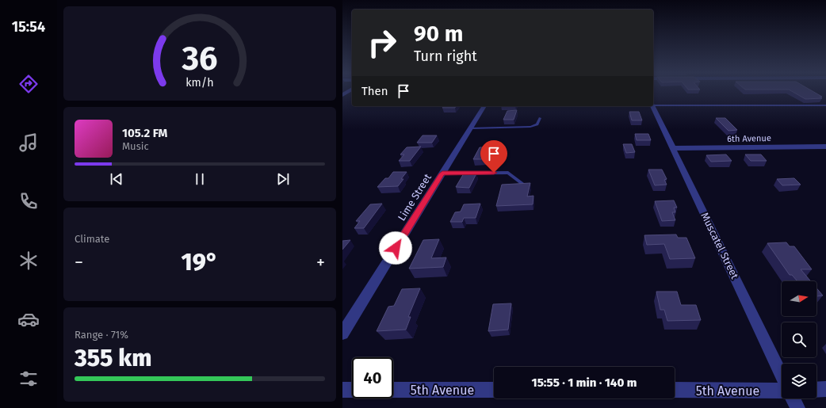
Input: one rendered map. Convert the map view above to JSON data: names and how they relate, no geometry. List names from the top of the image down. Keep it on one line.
{"streets":{"street":["6th Avenue","Lime Street","Muscatel Street","5th Avenue"]},"crossings":[["6th Avenue","Muscatel Street"]],"north":"right","page":{"tabs":"15:54","turn":["90 m","Turn right"],"then":"Then","song":["105.2 FM","Music"],"tile":["Climate",["Range · 71%","355 km"]],"heat":["−","19°","+"],"limit":"40","trip":"15:55 · 1 min · 140 m","gauge":["36","km/h"]}}
